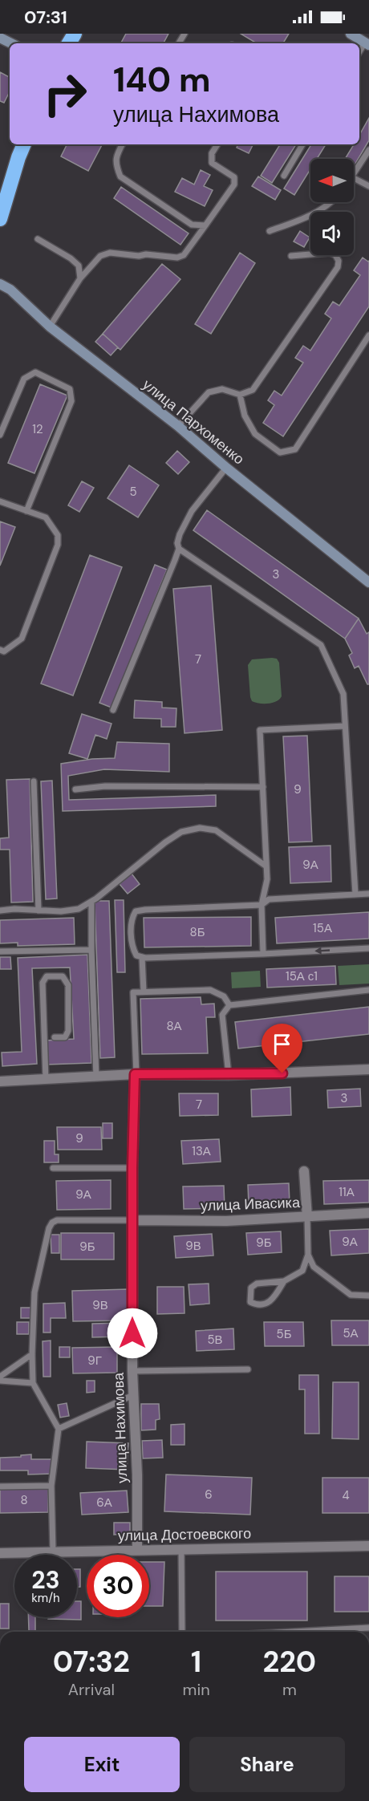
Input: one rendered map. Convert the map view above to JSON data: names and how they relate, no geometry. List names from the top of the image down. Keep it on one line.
{"streets":{"main road":["улица Пархоменко"],"street":["улица Ивасика","улица Нахимова","улица Достоевского"]},"crossings":[["улица Ивасика","улица Нахимова"],["улица Нахимова","улица Достоевского"]],"house_numbers":["12","5","3","7","9","9А","15А","8Б","15А с1","8А","3","7","9","13А","11А","9А","9А","9Б","9В","9Б","9В","5А","5Б","5В","9Г","6","4","8","6А"],"north":"left","page":{"status":"07:31","turn":["140 m","улица Нахимова"],"speed":"23 km/h","limit":"30","eta":["07:32","Arrival","1","min","220","m"],"buttons":["Exit","Share"]}}
